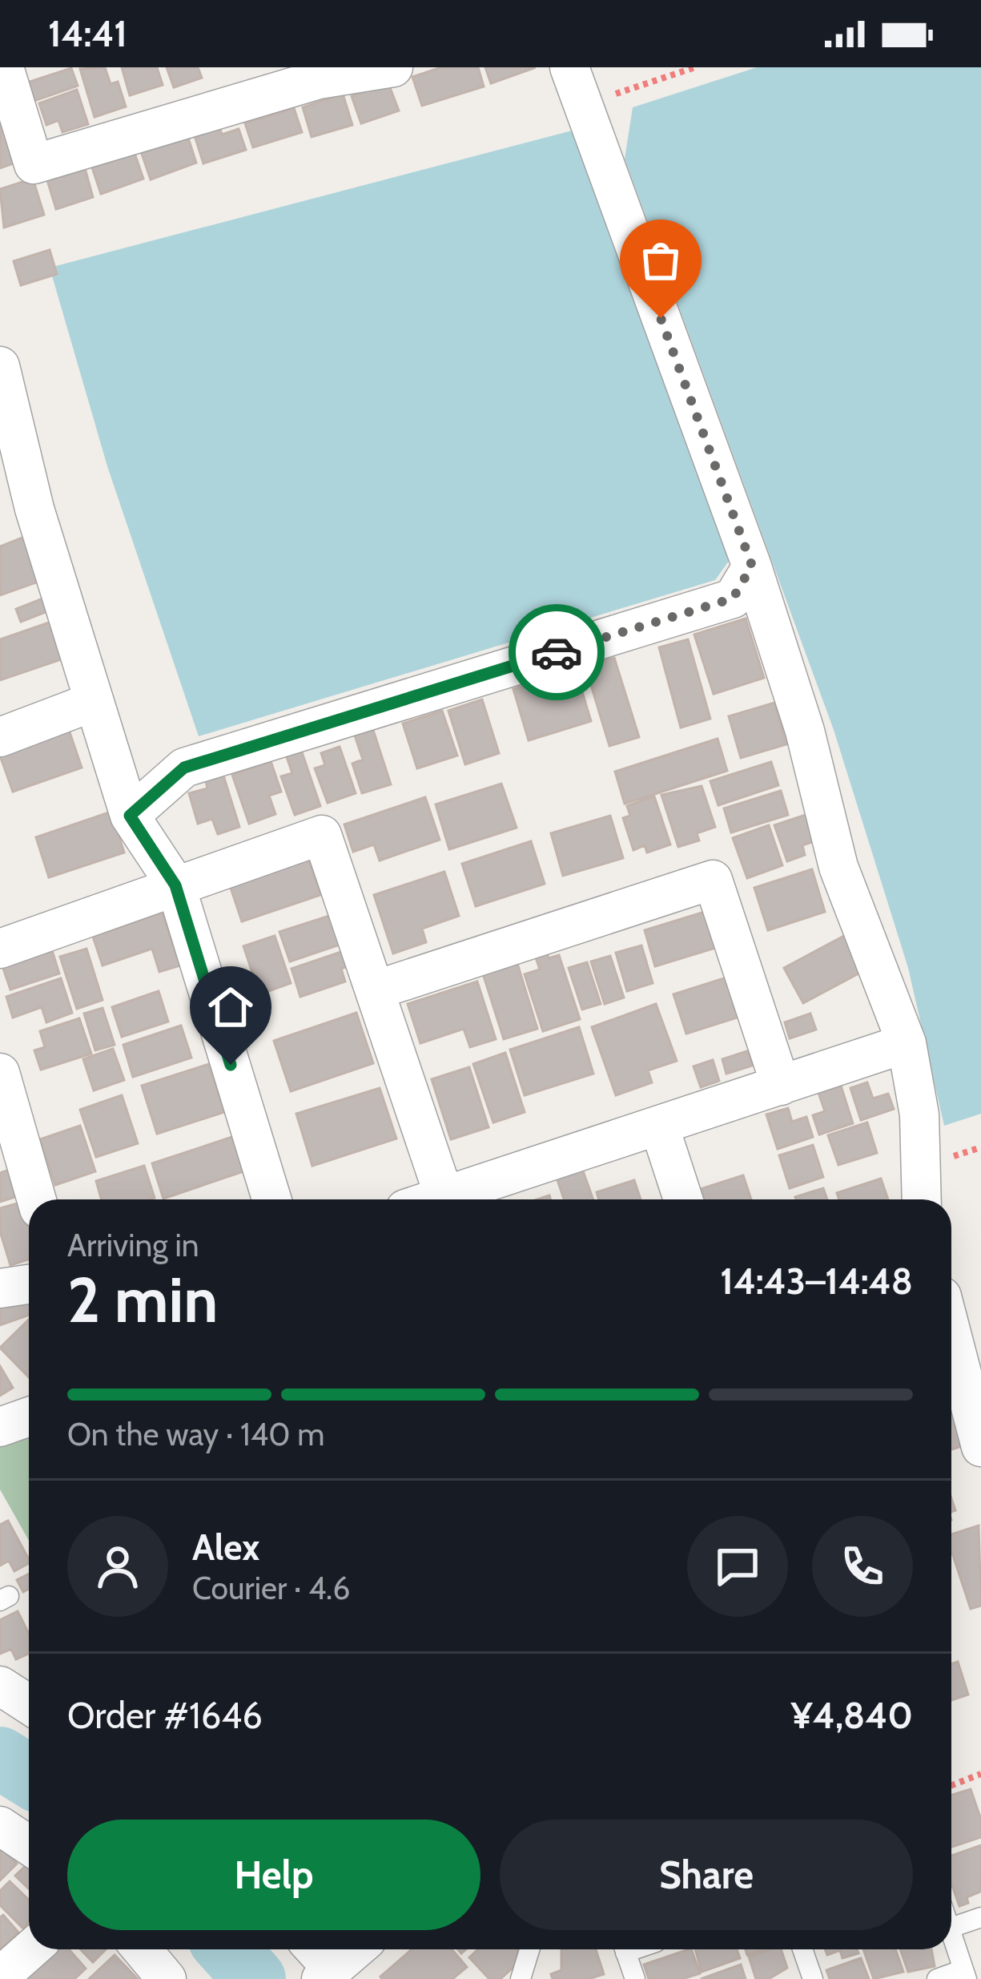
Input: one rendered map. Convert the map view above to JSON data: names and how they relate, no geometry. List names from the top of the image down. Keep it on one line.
{"page":{"status":"14:41","heading":["2 min","Arriving in","14:43–14:48"],"panel":["Alex","Courier · 4.6","Order #1646","¥4,840"],"bar":"On the way · 140 m","buttons":["Help","Share"]}}
